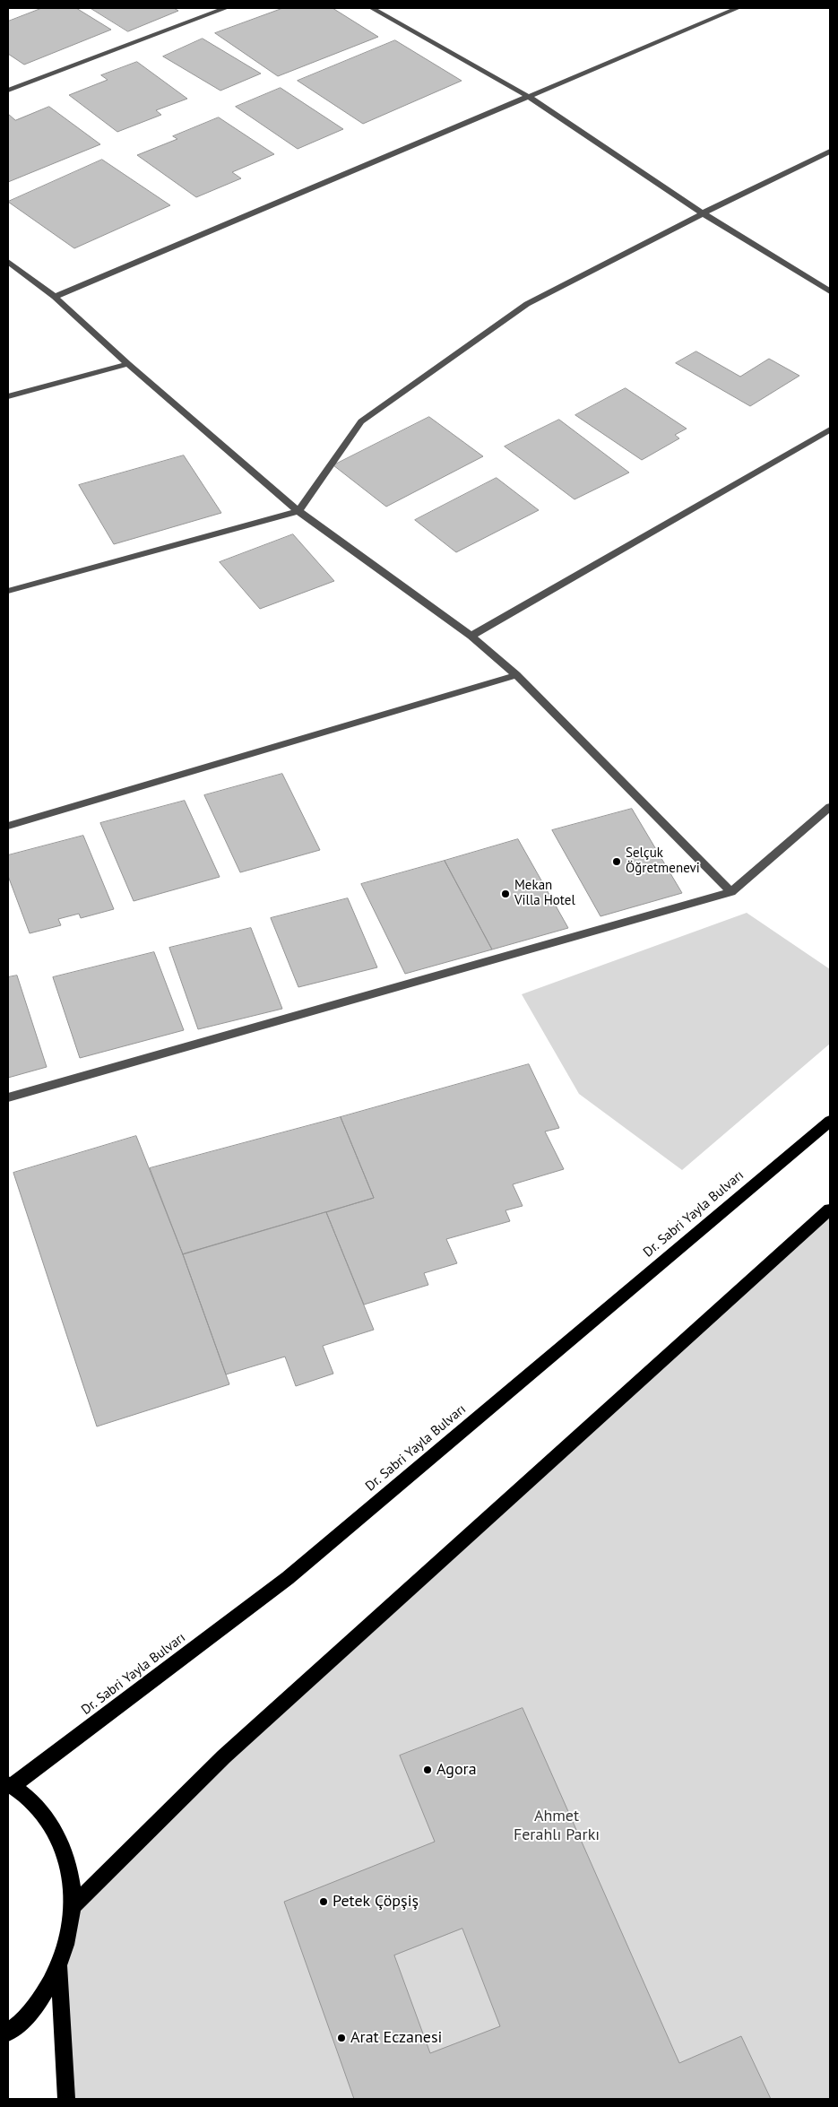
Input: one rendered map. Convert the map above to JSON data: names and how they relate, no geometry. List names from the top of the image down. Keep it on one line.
{"streets":{"highway":["Dr. Sabri Yayla Bulvarı"]},"parks":["Ahmet Ferahlı Parkı"],"places":["Selçuk Öğretmenevi","Mekan Villa Hotel","Agora","Petek Çöpşiş","Arat Eczanesi"]}
